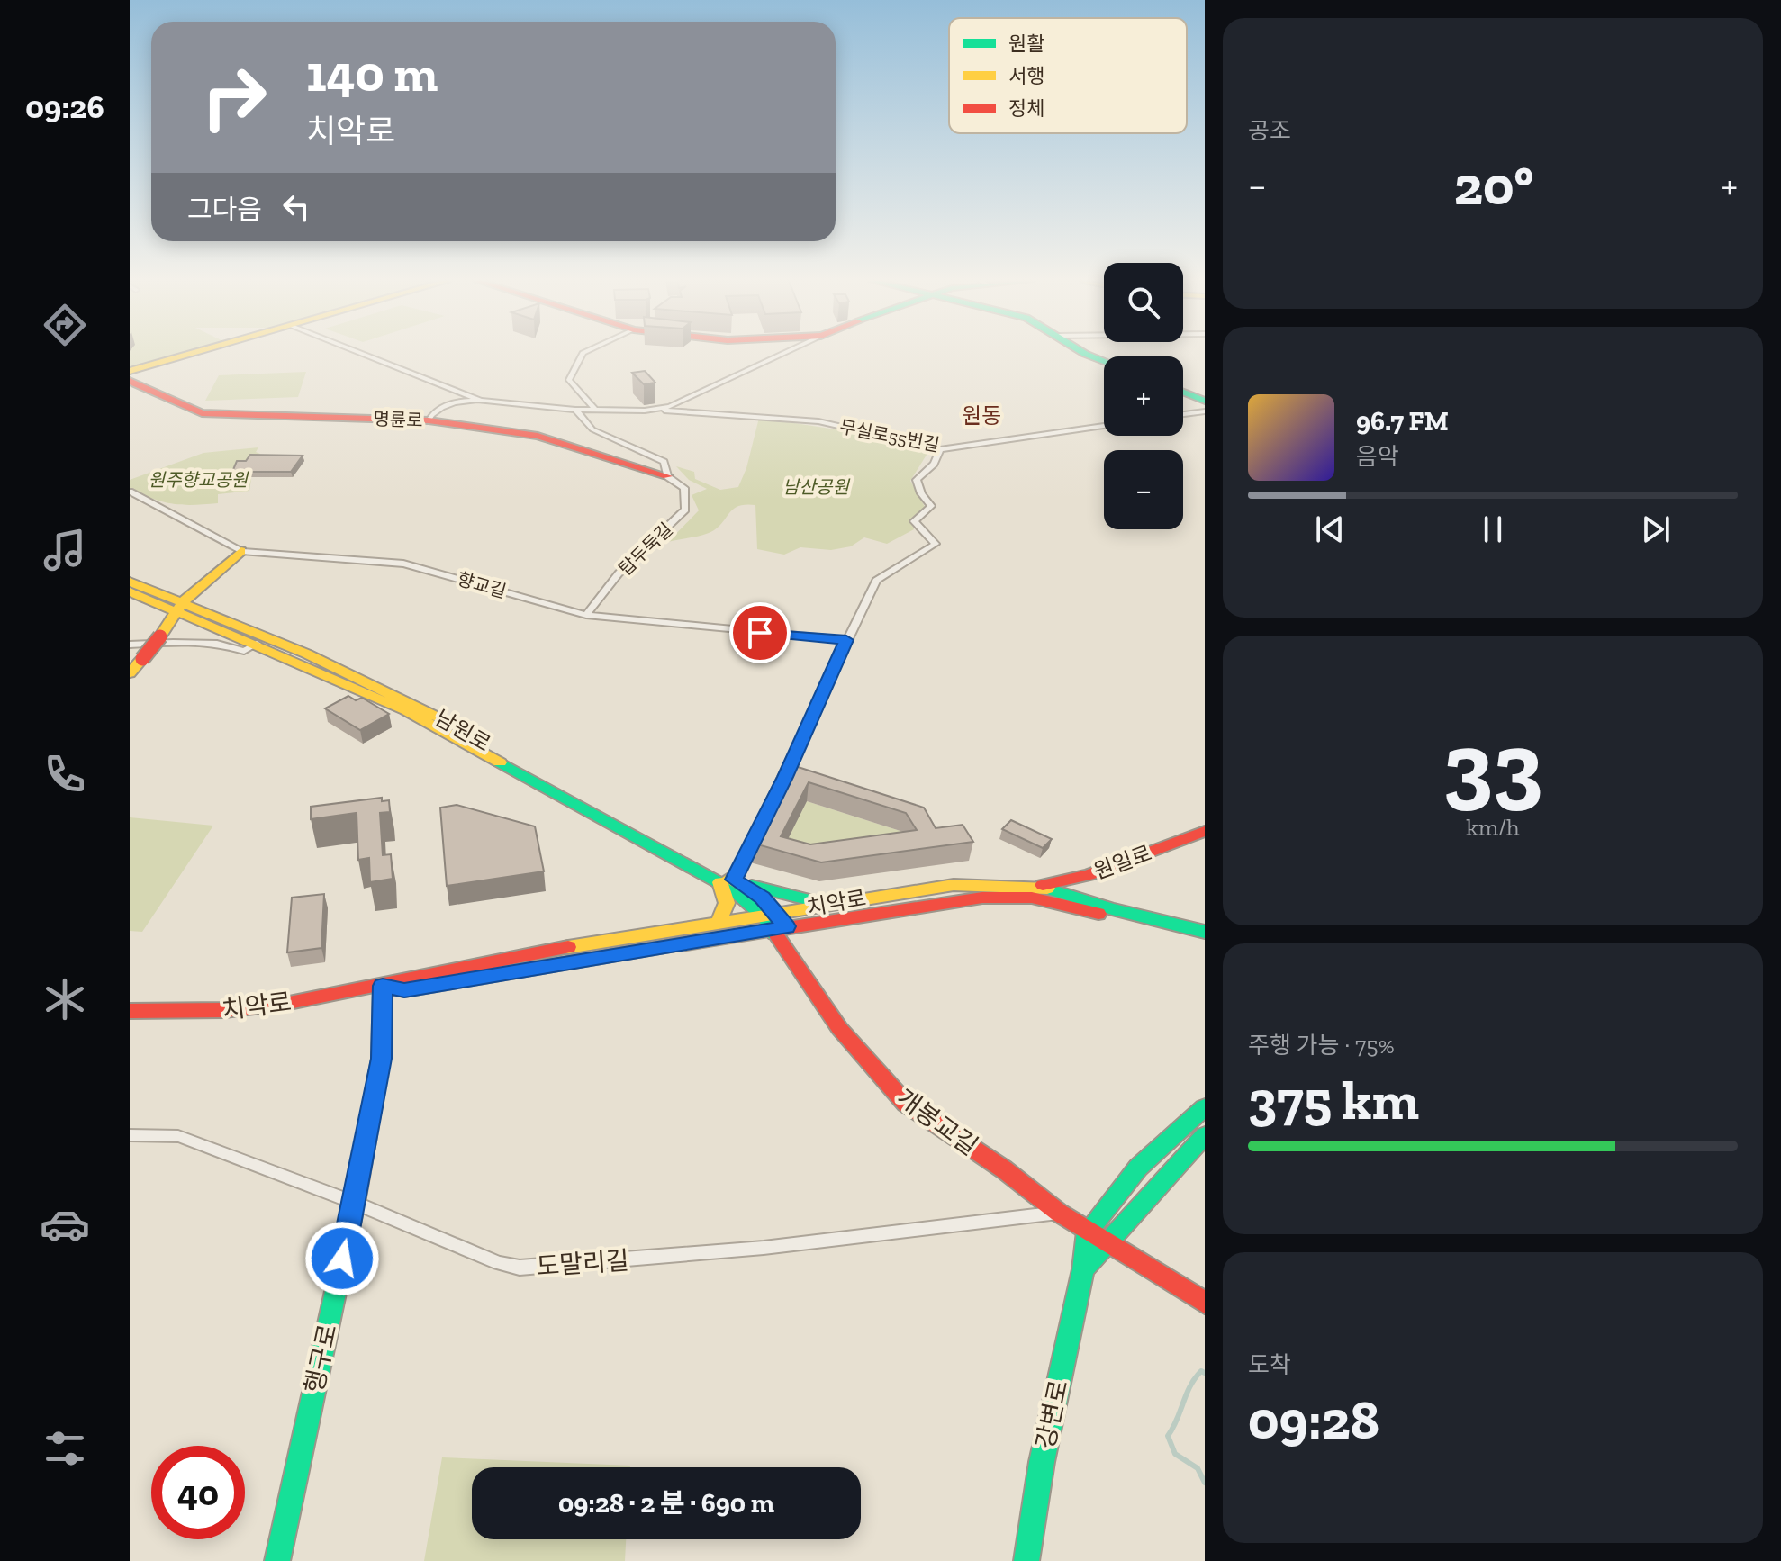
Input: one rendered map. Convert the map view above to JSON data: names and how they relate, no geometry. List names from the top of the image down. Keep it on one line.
{"streets":{"street":["명륜로","무실로55번길","탑두둑길","향교길","남원로","원일로","치악로","개봉교길","도말리길","행구로","강변로"]},"crossings":[["명륜로","탑두둑길"],["탑두둑길","향교길"],["남원로","치악로"],["남원로","개봉교길"],["원일로","치악로"],["치악로","개봉교길"],["치악로","행구로"],["개봉교길","도말리길"],["개봉교길","강변로"],["도말리길","행구로"]],"districts":["원동"],"parks":["원주향교공원","남산공원"],"legend":["원활","서행","정체"],"page":{"tabs":"09:26","tile":["공조",["33","km/h"],["주행 가능 · 75%","375 km"],["도착","09:28"]],"turn":["140 m","치악로"],"heat":["−","20°","+"],"then":"그다음","map_buttons":["+","−"],"song":["96.7 FM","음악"],"limit":"40","trip":"09:28 · 2 분 · 690 m"}}
